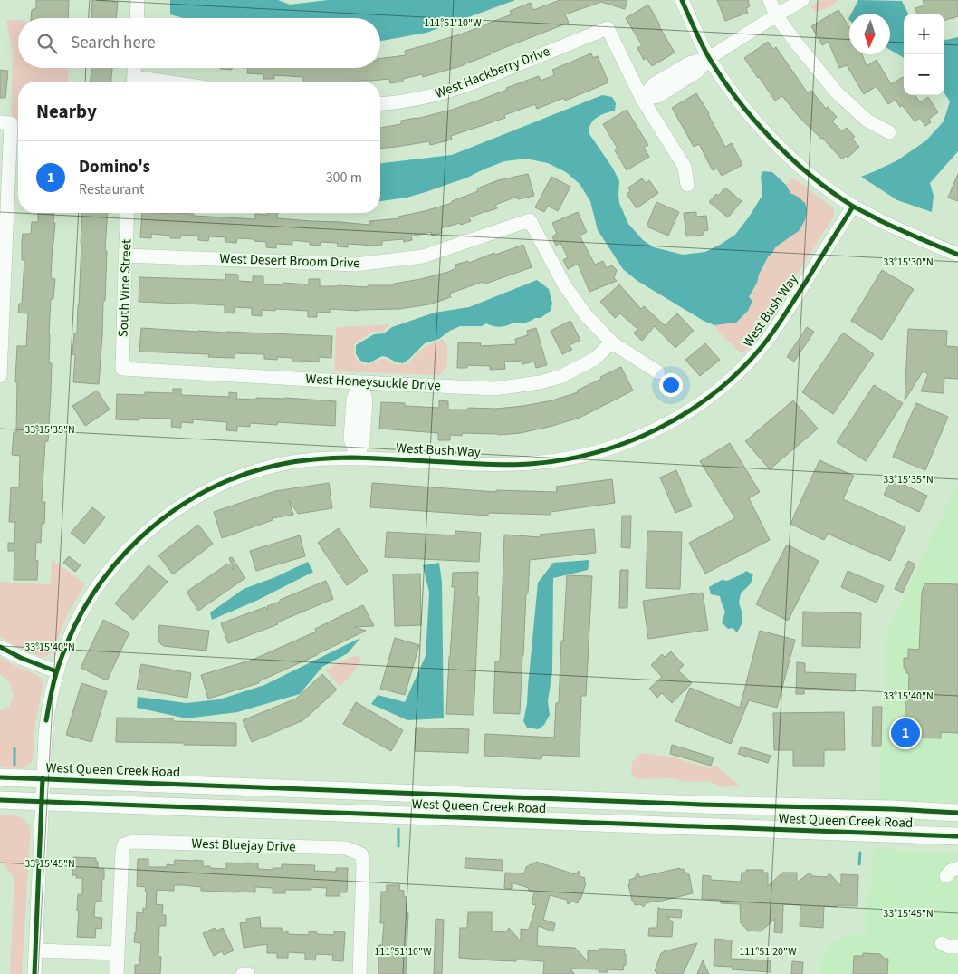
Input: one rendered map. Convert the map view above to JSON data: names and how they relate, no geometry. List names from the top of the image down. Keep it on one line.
{"streets":{"main road":["West Queen Creek Road"],"street":["West Hackberry Drive","West Desert Broom Drive","South Vine Street","West Bush Way","West Honeysuckle Drive","West Bluejay Drive"]},"crossings":[["West Desert Broom Drive","South Vine Street"],["West Desert Broom Drive","West Honeysuckle Drive"],["South Vine Street","West Honeysuckle Drive"],["West Bush Way","West Queen Creek Road"]],"north":"bottom","page":{"map_buttons":["+","−"],"search":"Search here","heading":"Nearby","list":[{"mark":"1","name":"Domino's","note":"Restaurant","value":"300 m"}],"pins":"1"},"coordinates":["111°51'10\"W","33°15'30\"N","33°15'35\"N","33°15'40\"N","33°15'45\"N","111°51'20\"W"]}
